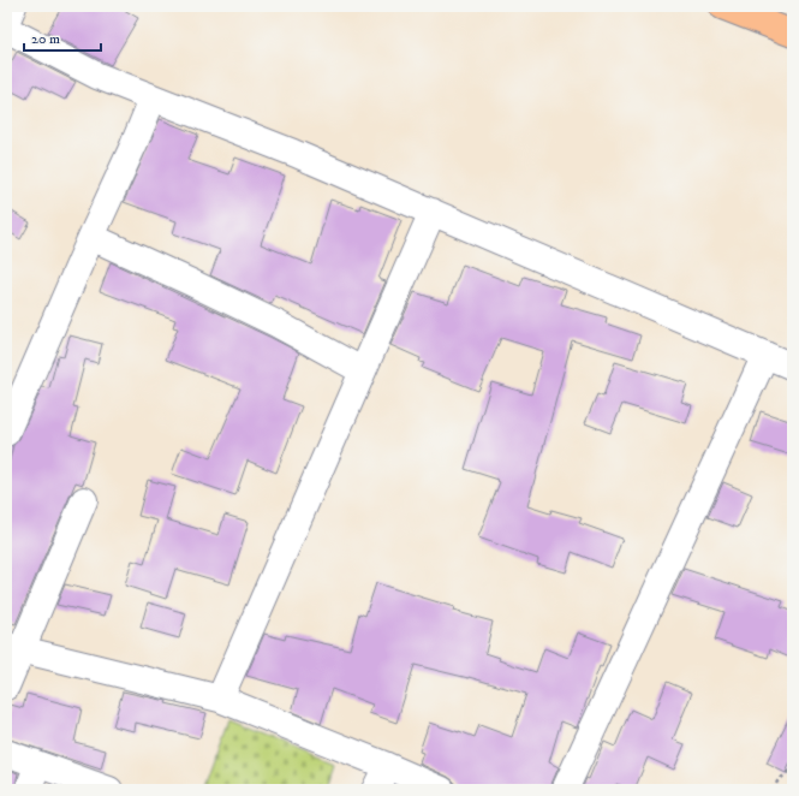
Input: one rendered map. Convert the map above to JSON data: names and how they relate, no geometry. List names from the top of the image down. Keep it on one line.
{"scale_bar":"20 m"}
